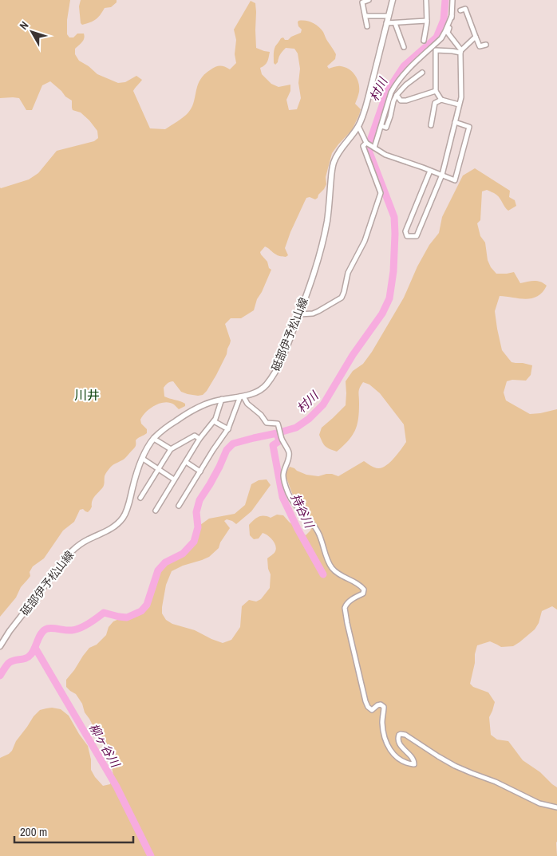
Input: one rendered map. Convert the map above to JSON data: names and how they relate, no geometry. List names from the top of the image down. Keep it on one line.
{"streets":{"main road":["砥部伊予松山線"]},"districts":["川井"],"water":["村川","持谷川","柳ヶ谷川"],"scale_bar":"200 m","north":"top left"}
